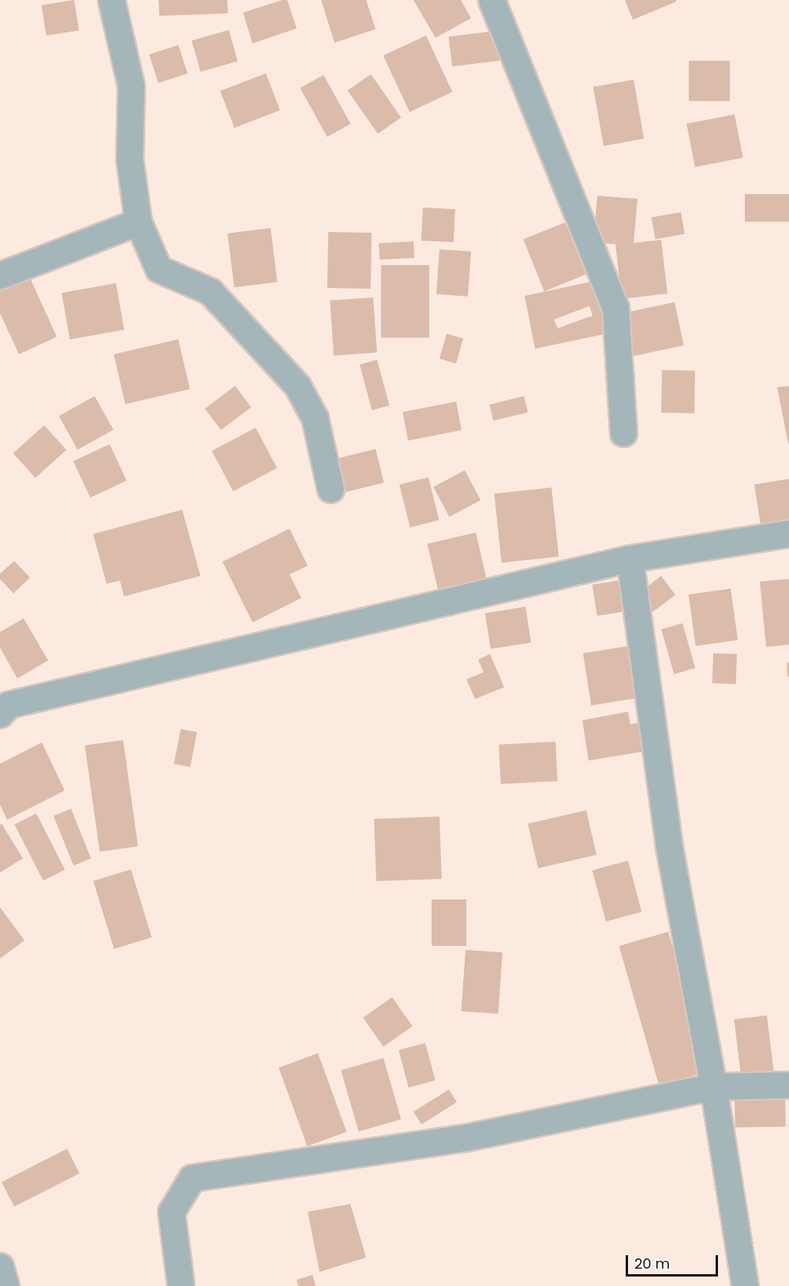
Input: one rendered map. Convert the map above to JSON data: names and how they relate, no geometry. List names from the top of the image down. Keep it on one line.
{"scale_bar":"20 m"}
